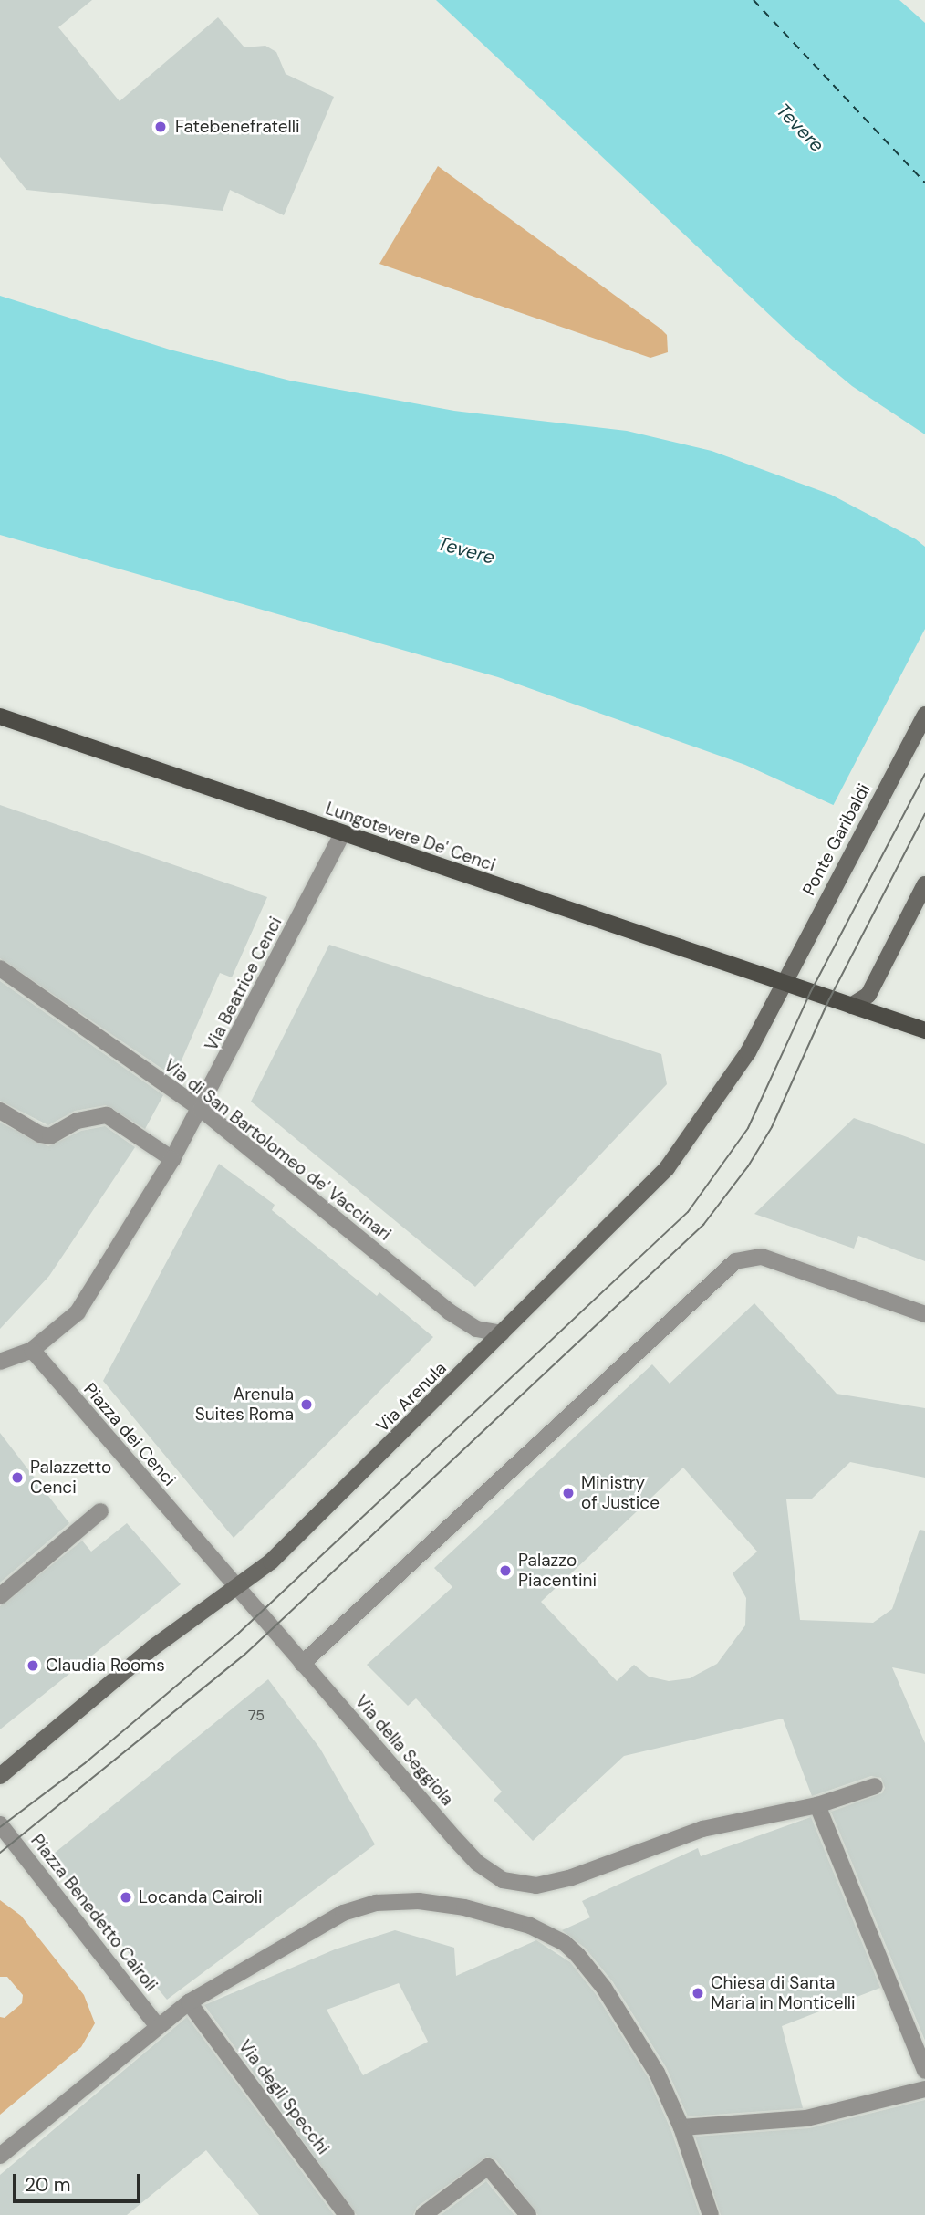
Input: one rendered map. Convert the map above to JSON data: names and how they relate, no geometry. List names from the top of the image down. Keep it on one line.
{"streets":{"main road":["Lungotevere De' Cenci"],"street":["Ponte Garibaldi","Via Beatrice Cenci","Via di San Bartolomeo de' Vaccinari","Via Arenula","Piazza dei Cenci","Via della Seggiola","Piazza Benedetto Cairoli","Via degli Specchi"]},"crossings":[["Lungotevere De' Cenci","Ponte Garibaldi"],["Lungotevere De' Cenci","Via Beatrice Cenci"],["Lungotevere De' Cenci","Via Arenula"],["Ponte Garibaldi","Via Arenula"],["Via Beatrice Cenci","Via di San Bartolomeo de' Vaccinari"],["Via Beatrice Cenci","Piazza dei Cenci"],["Via di San Bartolomeo de' Vaccinari","Via Arenula"],["Via Arenula","Piazza dei Cenci"],["Via Arenula","Via della Seggiola"],["Piazza dei Cenci","Via della Seggiola"]],"water":["Tevere"],"places":["Fatebenefratelli","Arenula Suites Roma","Palazzetto Cenci","Ministry of Justice","Palazzo Piacentini","Claudia Rooms","Locanda Cairoli","Chiesa di Santa Maria in Monticelli"],"house_numbers":["75"],"scale_bar":"20 m"}
